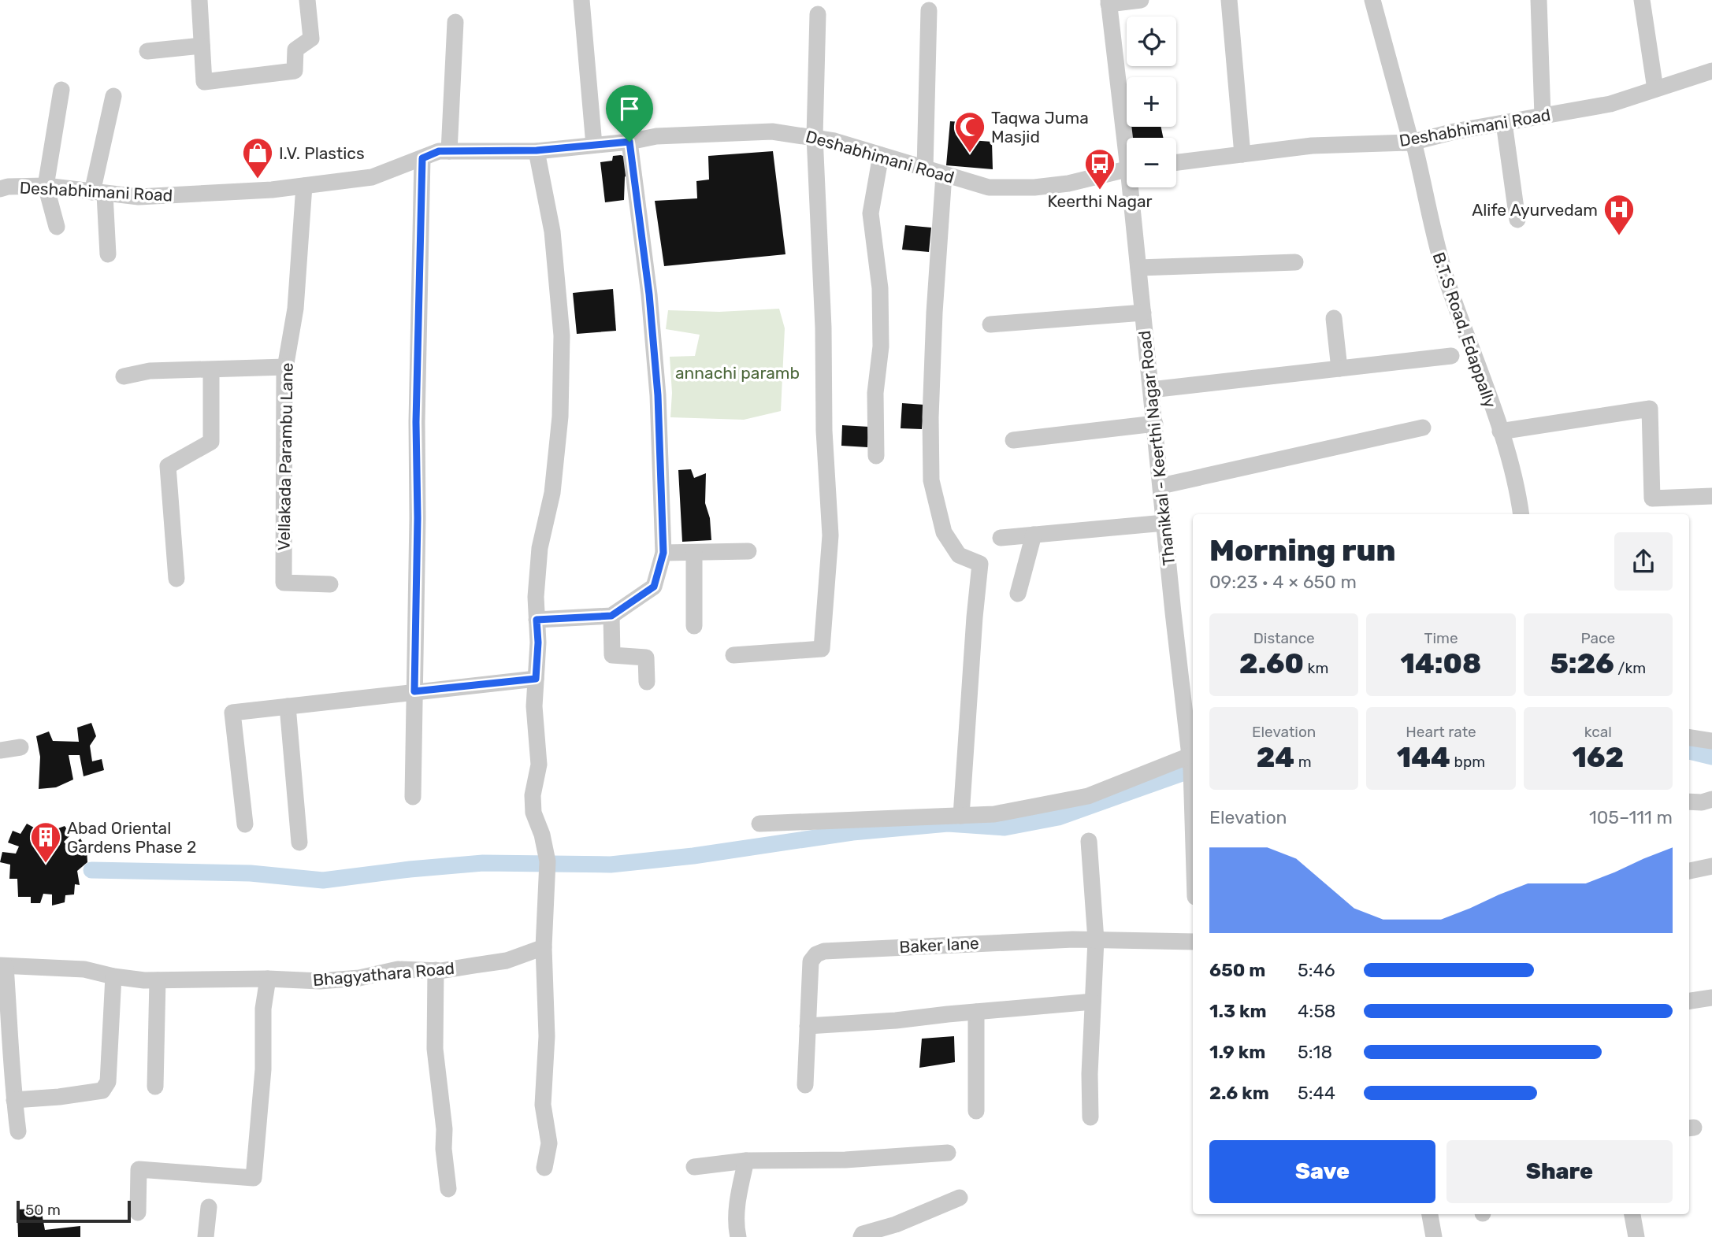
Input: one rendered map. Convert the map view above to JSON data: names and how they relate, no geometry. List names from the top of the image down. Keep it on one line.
{"streets":{"street":["Deshabhimani Road","B.T.S Road, Edappally","Thanikkal - Keerthi Nagar Road","Vellakada Parambu Lane","Baker lane","Bhagyathara Road"]},"crossings":[["Deshabhimani Road","B.T.S Road, Edappally"],["Deshabhimani Road","Vellakada Parambu Lane"]],"parks":["annachi paramb"],"places":{"mosque":["Taqwa Juma Masjid"],"shop":["I.V. Plastics"],"bus stop":["Keerthi Nagar"],"hospital":["Alife Ayurvedam"],"building":["Abad Oriental Gardens Phase 2"]},"scale_bar":"50 m","page":{"map_buttons":["+","−"],"heading":["Morning run","09:23 · 4 × 650 m"],"stats":[["Distance","2.60 km"],["Time","14:08"],["Pace","5:26 /km"],["Elevation","24 m"],["Heart rate","144 bpm"],["kcal","162"]],"chart":["Elevation","105–111 m"],"list":[{"name":"650 m","note":"5:46"},{"name":"1.3 km","note":"4:58"},{"name":"1.9 km","note":"5:18"},{"name":"2.6 km","note":"5:44"}],"buttons":["Save","Share"],"scale":"50 m"}}
